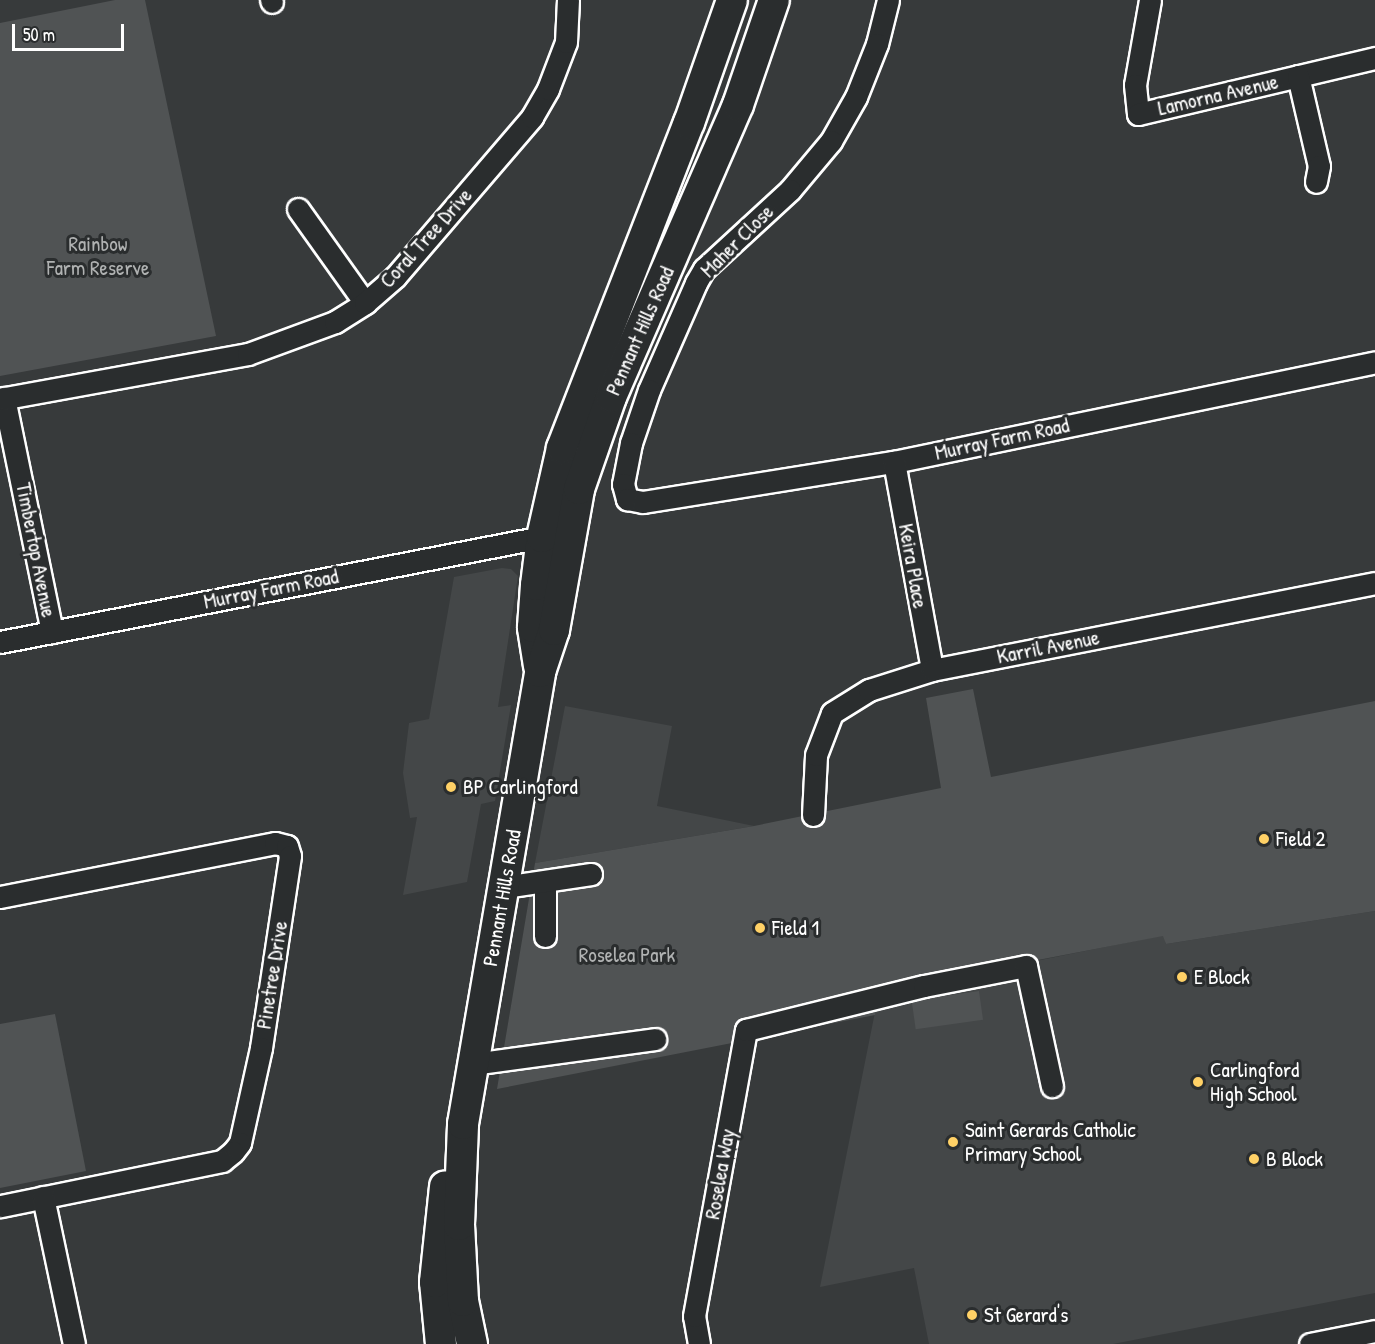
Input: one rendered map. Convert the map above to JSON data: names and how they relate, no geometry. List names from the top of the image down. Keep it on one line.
{"streets":{"highway":["Pennant Hills Road"],"street":["Lamorna Avenue","Coral Tree Drive","Maher Close","Murray Farm Road","Timbertop Avenue","Keira Place","Karril Avenue","Pinetree Drive","Roselea Way"]},"crossings":[["Coral Tree Drive","Timbertop Avenue"],["Maher Close","Murray Farm Road"],["Pennant Hills Road","Murray Farm Road"],["Murray Farm Road","Timbertop Avenue"],["Murray Farm Road","Keira Place"],["Keira Place","Karril Avenue"]],"parks":["Rainbow Farm Reserve","Roselea Park"],"places":["BP Carlingford","Field 2","Field 1","E Block","Carlingford High School","Saint Gerards Catholic Primary School","B Block","St Gerard's"],"scale_bar":"50 m"}
